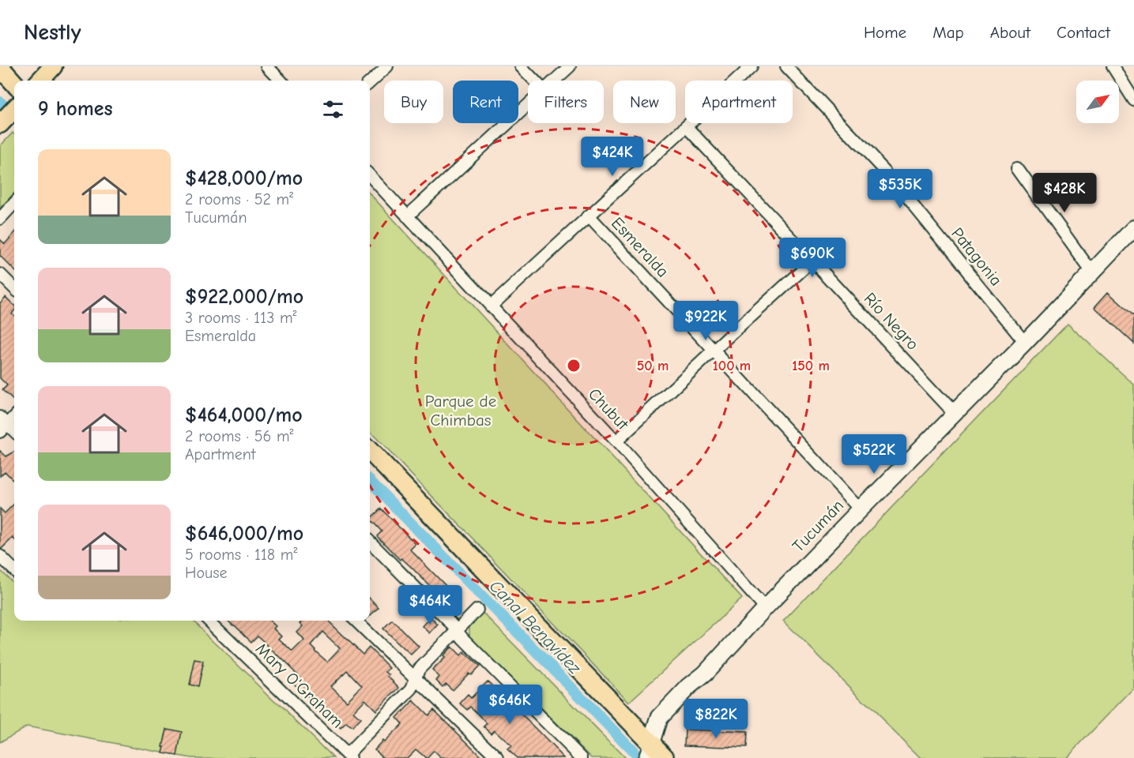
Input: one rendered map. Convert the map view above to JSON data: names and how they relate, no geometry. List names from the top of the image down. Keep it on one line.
{"streets":{"main road":["Tucumán"],"street":["Esmeralda","Patagonia","Río Negro","Chubut","Mary O'Graham"]},"crossings":[["Esmeralda","Tucumán"],["Patagonia","Tucumán"],["Río Negro","Tucumán"],["Chubut","Tucumán"]],"water":["Canal Benavídez"],"parks":["Parque de Chimbas"],"north":"top right","page":{"header":"Nestly","nav":["Home","Map","About","Contact"],"chip":["Buy","Rent","Filters","New","Apartment"],"heading":"9 homes","price":["$424K","$535K","$428K","$690K","$922K","$522K","$464K","$646K","$822K"],"list":[{"name":"$428,000/mo","note":"2 rooms · 52 m² · Tucumán"},{"name":"$922,000/mo","note":"3 rooms · 113 m² · Esmeralda"},{"name":"$464,000/mo","note":"2 rooms · 56 m² · Apartment"},{"name":"$646,000/mo","note":"5 rooms · 118 m² · House"}]},"rings":["50 m","100 m","150 m"]}
